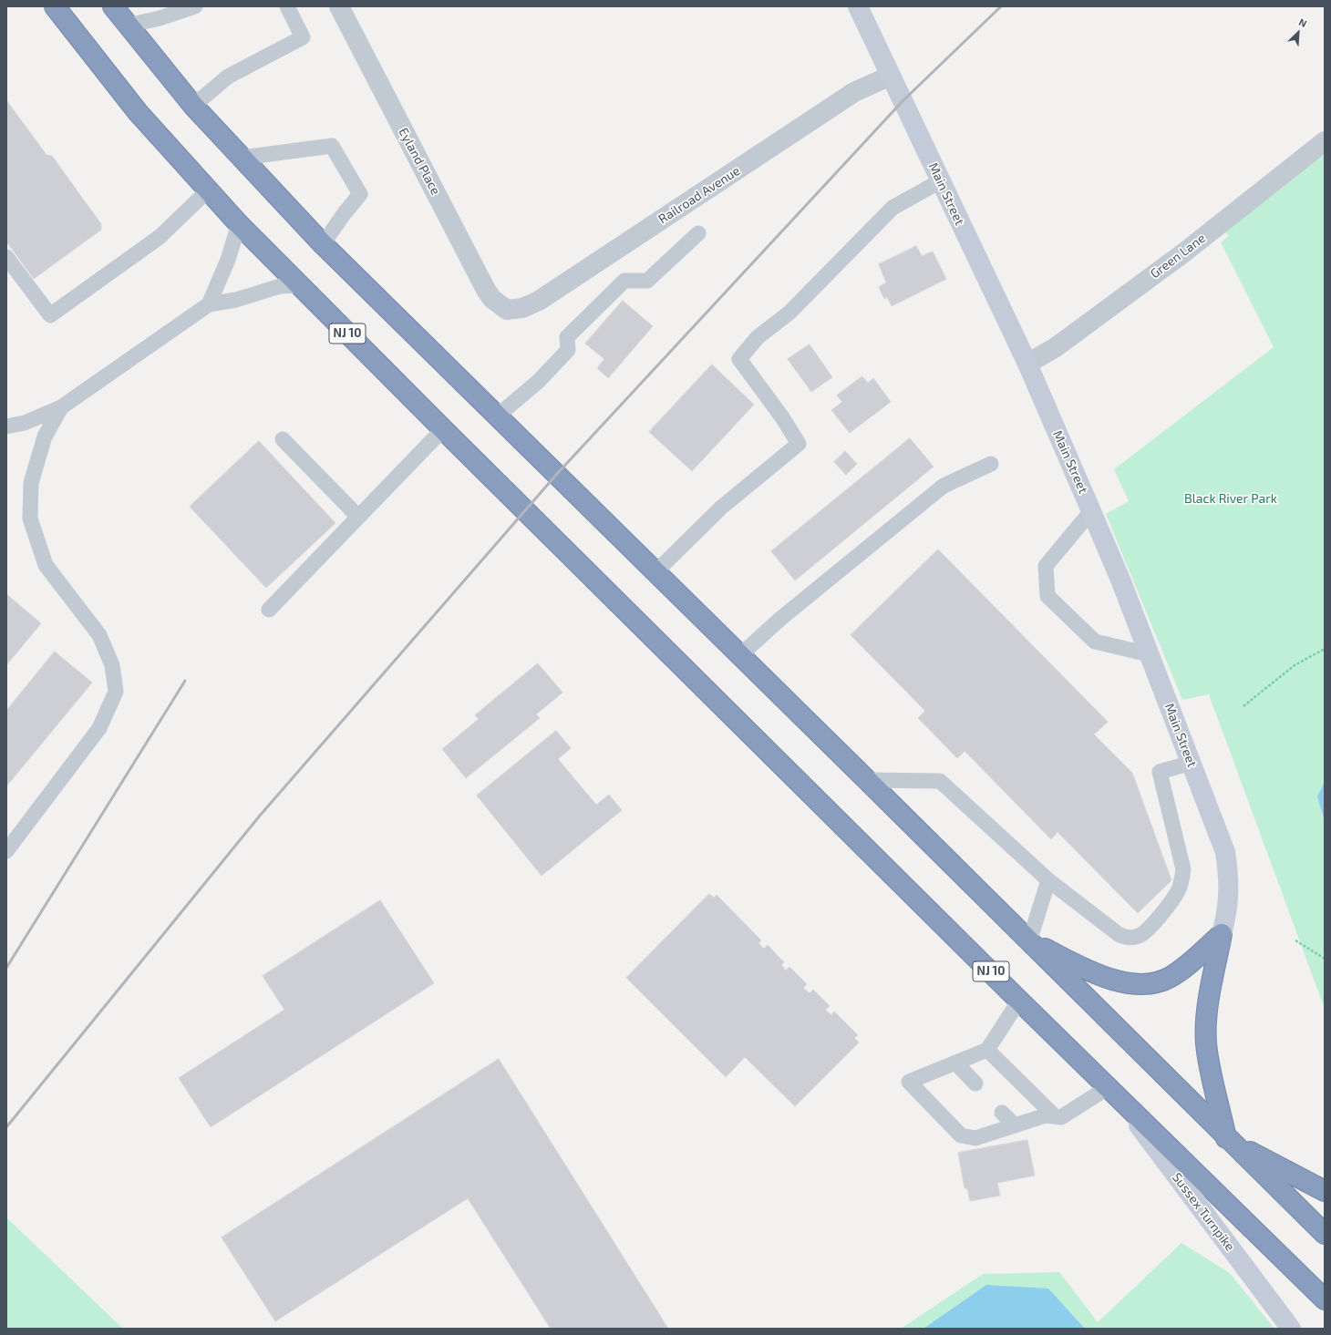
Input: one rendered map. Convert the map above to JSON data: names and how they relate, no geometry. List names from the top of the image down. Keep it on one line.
{"streets":{"highway":["NJ 10"],"street":["Eyland Place","Main Street","Railroad Avenue","Green Lane","Sussex Turnpike"]},"crossings":[["Eyland Place","Railroad Avenue"],["Main Street","Railroad Avenue"],["Main Street","Green Lane"],["NJ 10","Sussex Turnpike"]],"parks":["Black River Park"],"north":"top right"}
